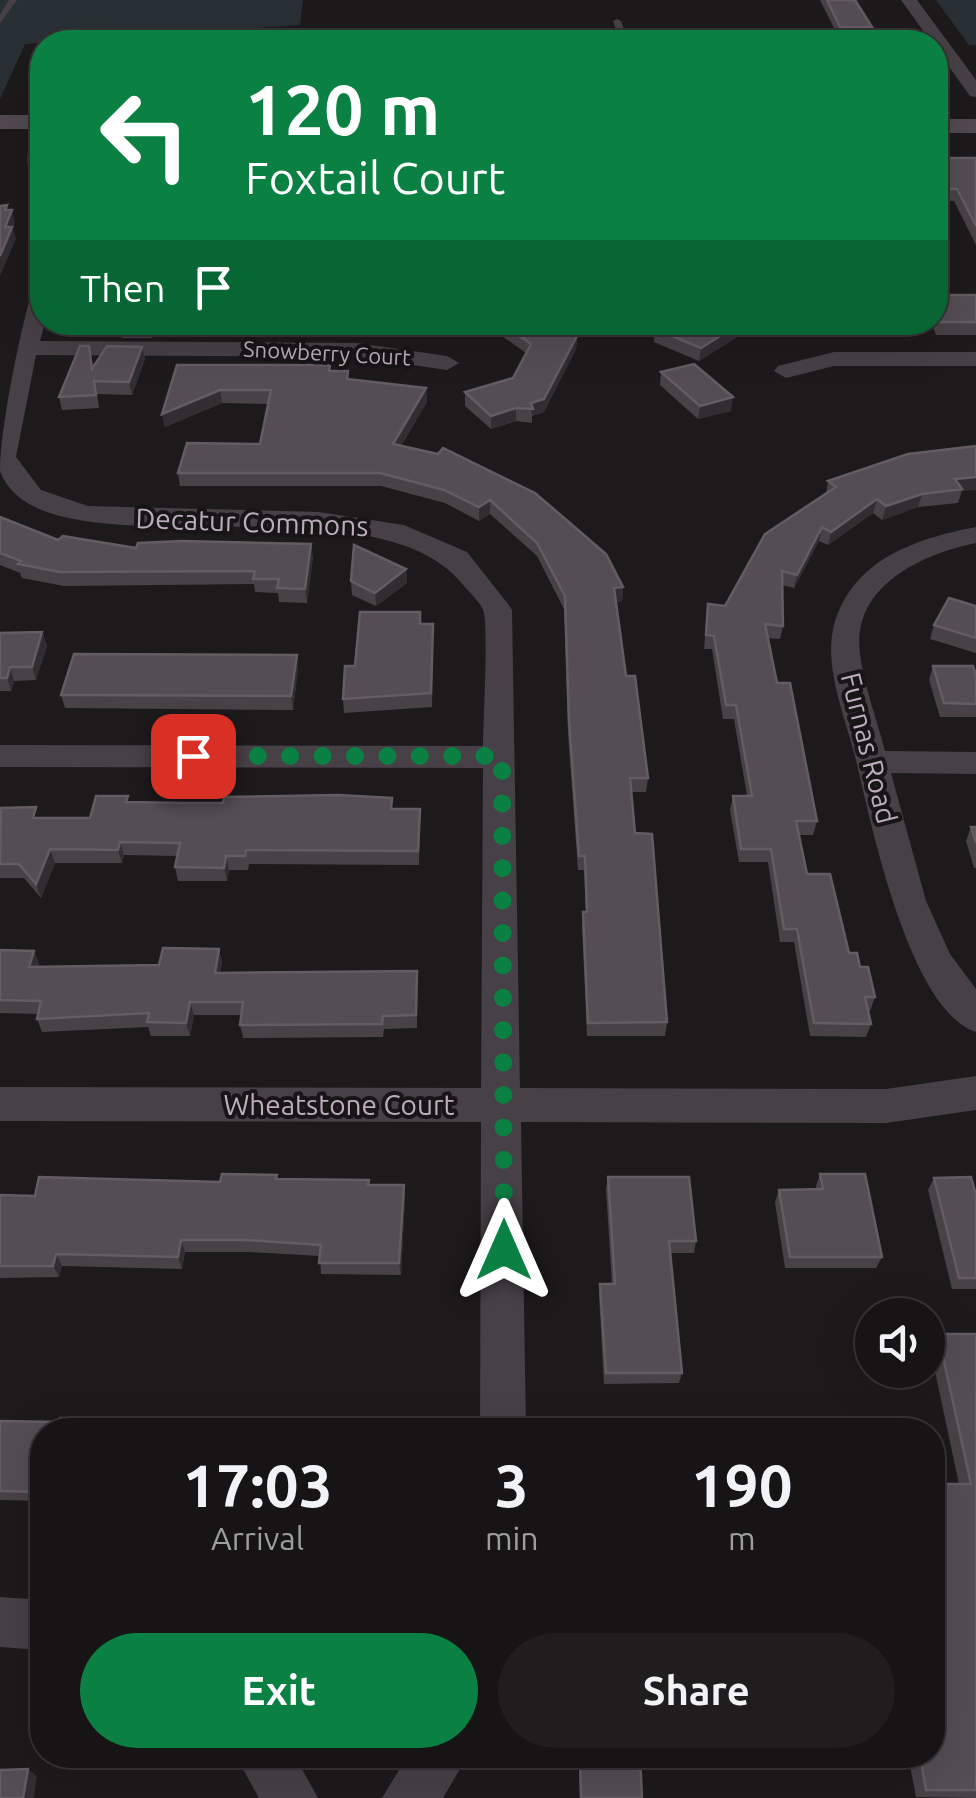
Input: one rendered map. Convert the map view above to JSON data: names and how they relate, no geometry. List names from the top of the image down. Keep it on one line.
{"streets":{"street":["Snowberry Court","Decatur Commons","Furnas Road","Wheatstone Court"]},"crossings":[["Snowberry Court","Decatur Commons"],["Decatur Commons","Wheatstone Court"]],"page":{"turn":["120 m","Foxtail Court"],"then":"Then","eta":["17:03","Arrival","3","min","190","m"],"buttons":["Exit","Share"]}}
